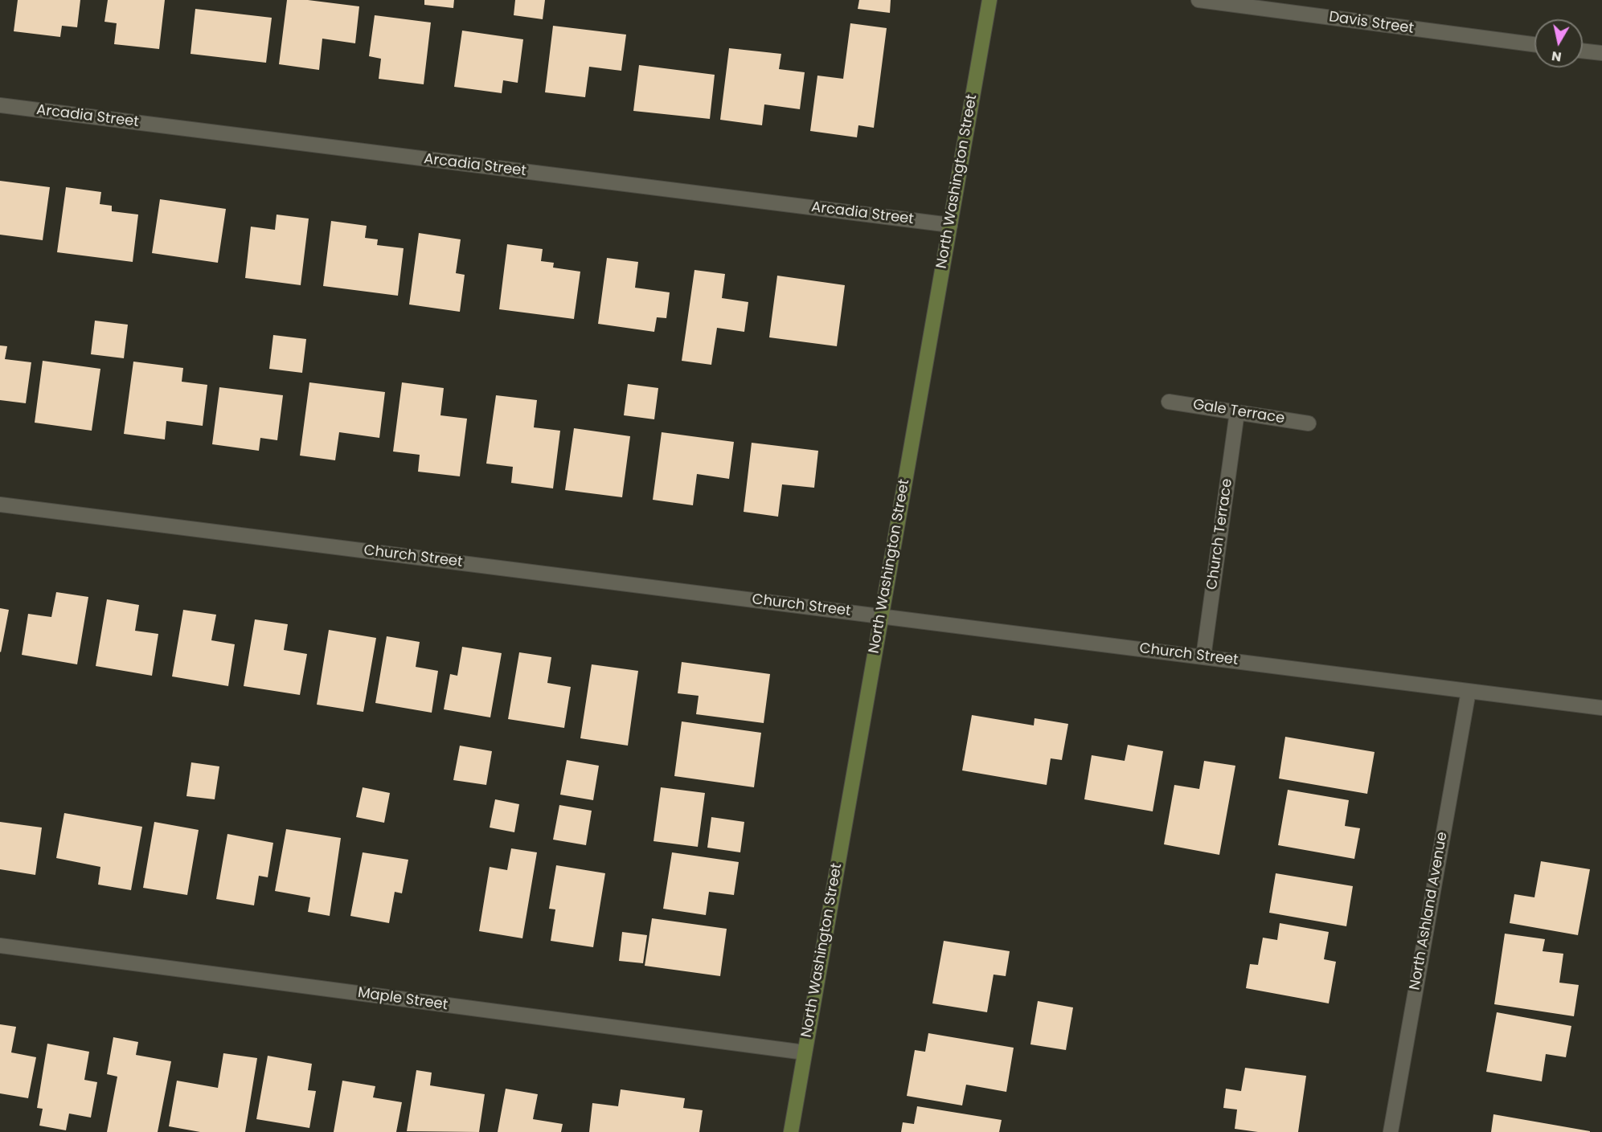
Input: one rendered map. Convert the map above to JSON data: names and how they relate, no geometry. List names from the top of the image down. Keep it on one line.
{"streets":{"street":["Davis Street","Arcadia Street","North Washington Street","Gale Terrace","Church Terrace","Church Street","North Ashland Avenue","Maple Street"]},"crossings":[["Arcadia Street","North Washington Street"],["North Washington Street","Church Street"],["North Washington Street","Maple Street"],["Gale Terrace","Church Terrace"],["Church Terrace","Church Street"],["Church Street","North Ashland Avenue"]],"north":"bottom"}
